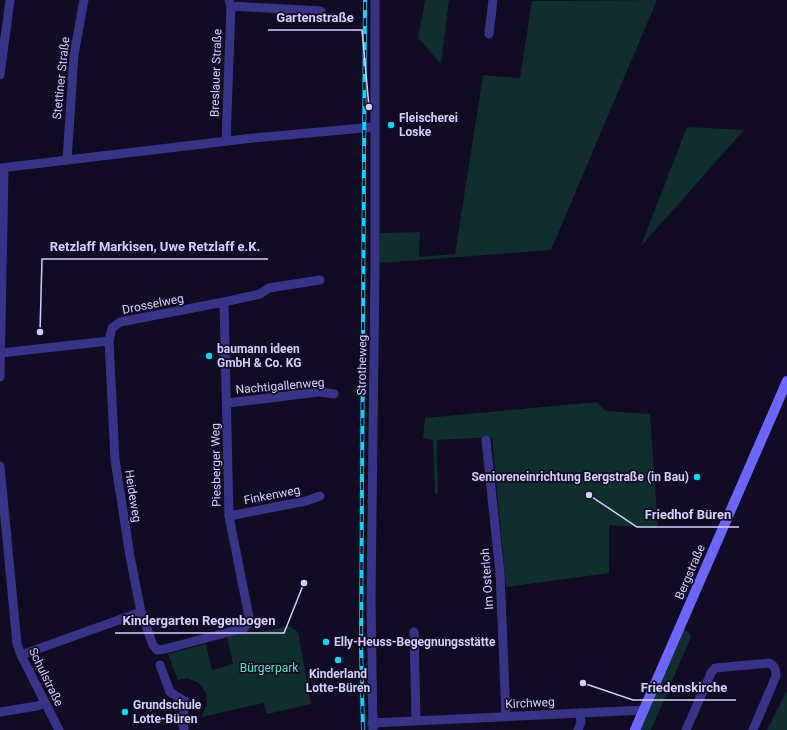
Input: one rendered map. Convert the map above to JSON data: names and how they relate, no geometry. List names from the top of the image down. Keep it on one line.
{"streets":{"street":["Breslauer Straße","Stettiner Straße","Drosselweg","Strotheweg","Nachtigallenweg","Piesberger Weg","Finkenweg","Heideweg","Bergstraße","Im Osterloh","Schulstraße","Kirchweg"]},"crossings":[["Drosselweg","Piesberger Weg"],["Drosselweg","Heideweg"],["Strotheweg","Kirchweg"],["Nachtigallenweg","Piesberger Weg"],["Piesberger Weg","Finkenweg"],["Piesberger Weg","Heideweg"],["Bergstraße","Kirchweg"],["Im Osterloh","Kirchweg"]],"parks":["Bürgerpark"],"places":["Gartenstraße","Fleischerei Loske","Retzlaff Markisen, Uwe Retzlaff e.K.","baumann ideen GmbH & Co. KG","Senioreneinrichtung Bergstraße (in Bau)","Friedhof Büren","Kindergarten Regenbogen","Elly-Heuss-Begegnungsstätte","Kinderland Lotte-Büren","Friedenskirche","Grundschule Lotte-Büren"]}
